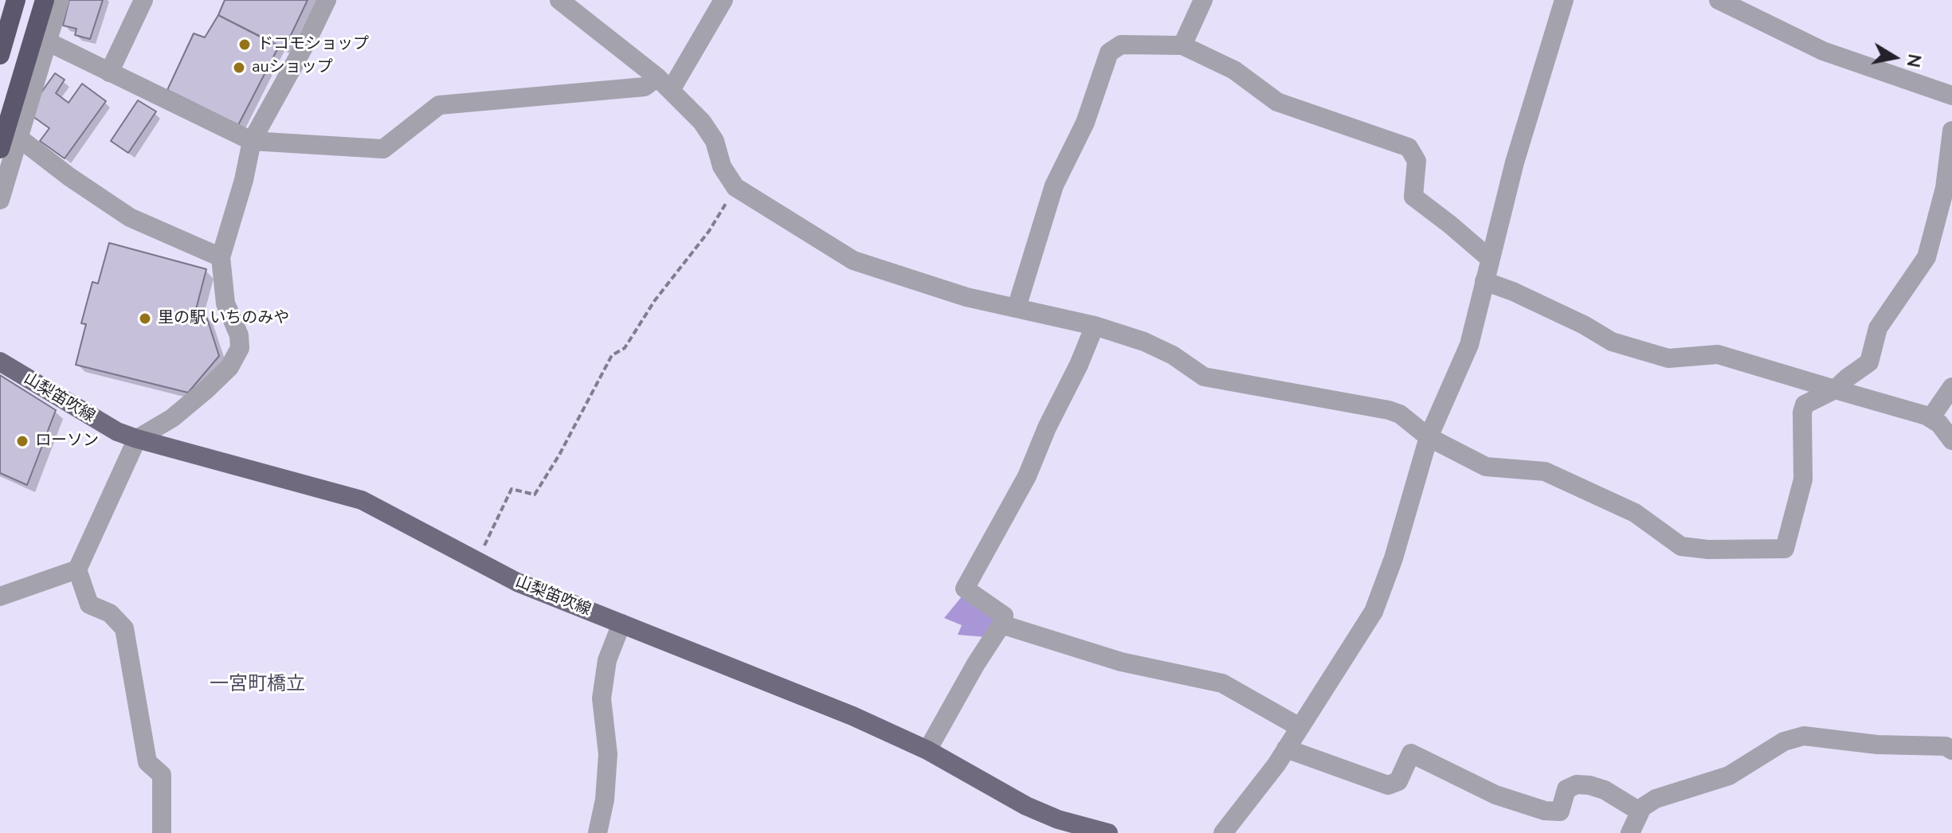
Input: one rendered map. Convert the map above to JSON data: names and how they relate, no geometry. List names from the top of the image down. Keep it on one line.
{"streets":{"main road":["山梨笛吹線"]},"districts":["一宮町橋立"],"places":["ドコモショップ","auショップ","里の駅 いちのみや","ローソン"],"north":"right"}
